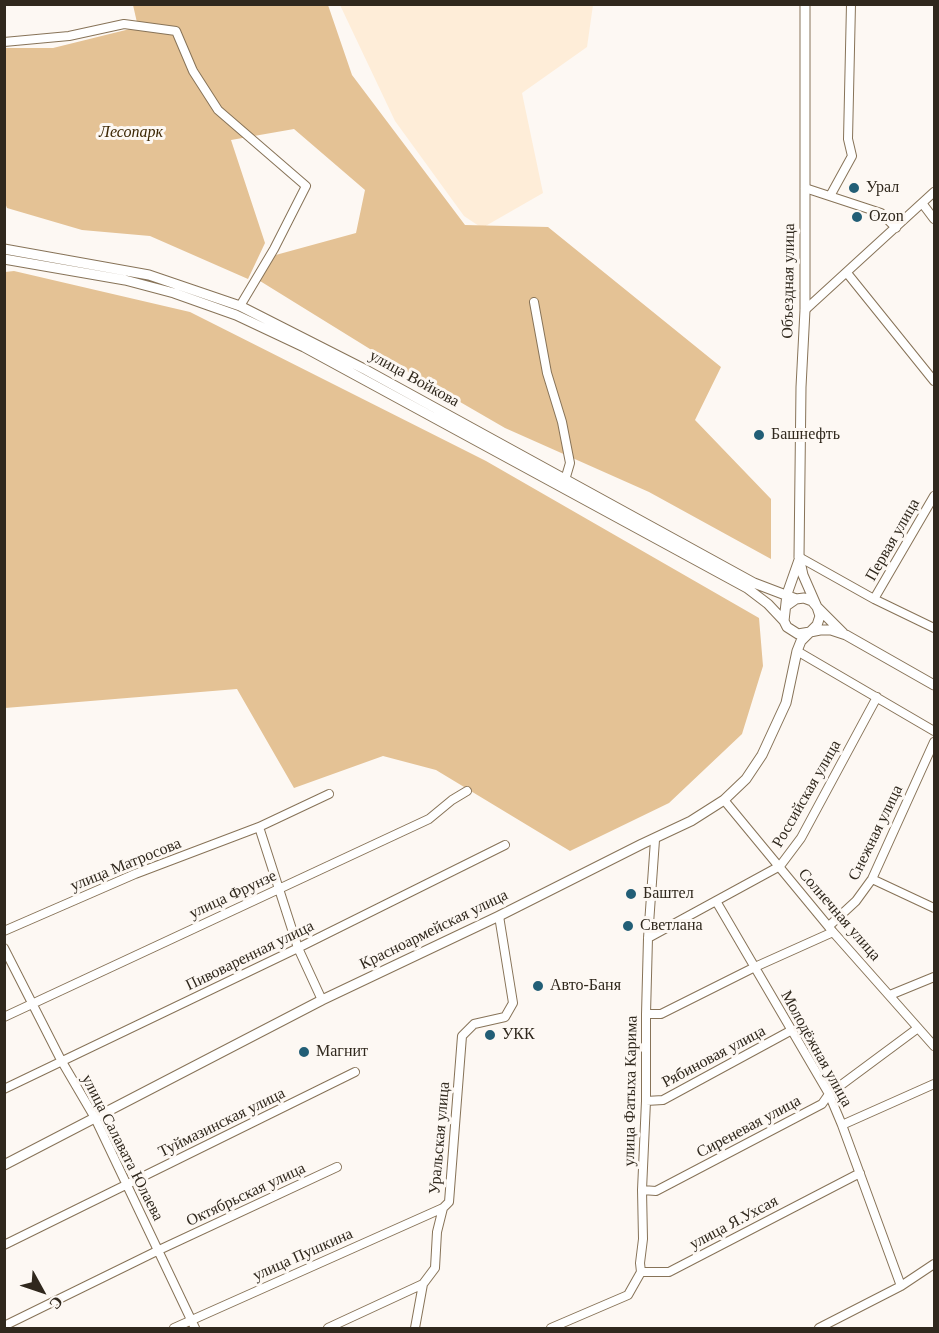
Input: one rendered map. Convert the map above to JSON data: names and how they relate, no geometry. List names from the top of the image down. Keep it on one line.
{"streets":{"main road":["Объездная улица","улица Войкова","Красноармейская улица"],"street":["Первая улица","Российская улица","Снежная улица","улица Матросова","улица Фрунзе","Солнечная улица","Пивоваренная улица","Молодёжная улица","Рябиновая улица","улица Фатыха Карима","Туймазинская улица","Сиреневая улица","Уральская улица","улица Салавата Юлаева","Октябрьская улица","улица Я.Ухсая","улица Пушкина"]},"crossings":[["Российская улица","Солнечная улица"],["Российская улица","Молодёжная улица"],["Российская улица","улица Фатыха Карима"],["Снежная улица","Солнечная улица"],["Снежная улица","Молодёжная улица"],["Снежная улица","улица Фатыха Карима"],["улица Фрунзе","улица Салавата Юлаева"],["Солнечная улица","Красноармейская улица"],["Солнечная улица","Сиреневая улица"],["Красноармейская улица","улица Фатыха Карима"],["Красноармейская улица","Уральская улица"],["Красноармейская улица","улица Салавата Юлаева"],["Пивоваренная улица","улица Салавата Юлаева"],["Молодёжная улица","Рябиновая улица"],["Молодёжная улица","Сиреневая улица"],["Молодёжная улица","улица Я.Ухсая"],["Рябиновая улица","улица Фатыха Карима"],["улица Фатыха Карима","Сиреневая улица"],["улица Фатыха Карима","улица Я.Ухсая"],["Туймазинская улица","улица Салавата Юлаева"],["Уральская улица","улица Пушкина"],["улица Салавата Юлаева","Октябрьская улица"],["улица Салавата Юлаева","улица Пушкина"]],"parks":["Лесопарк"],"places":["Урал","Ozon","Башнефть","Баштел","Светлана","Авто-Баня","УКК","Магнит"],"north":"bottom right"}
